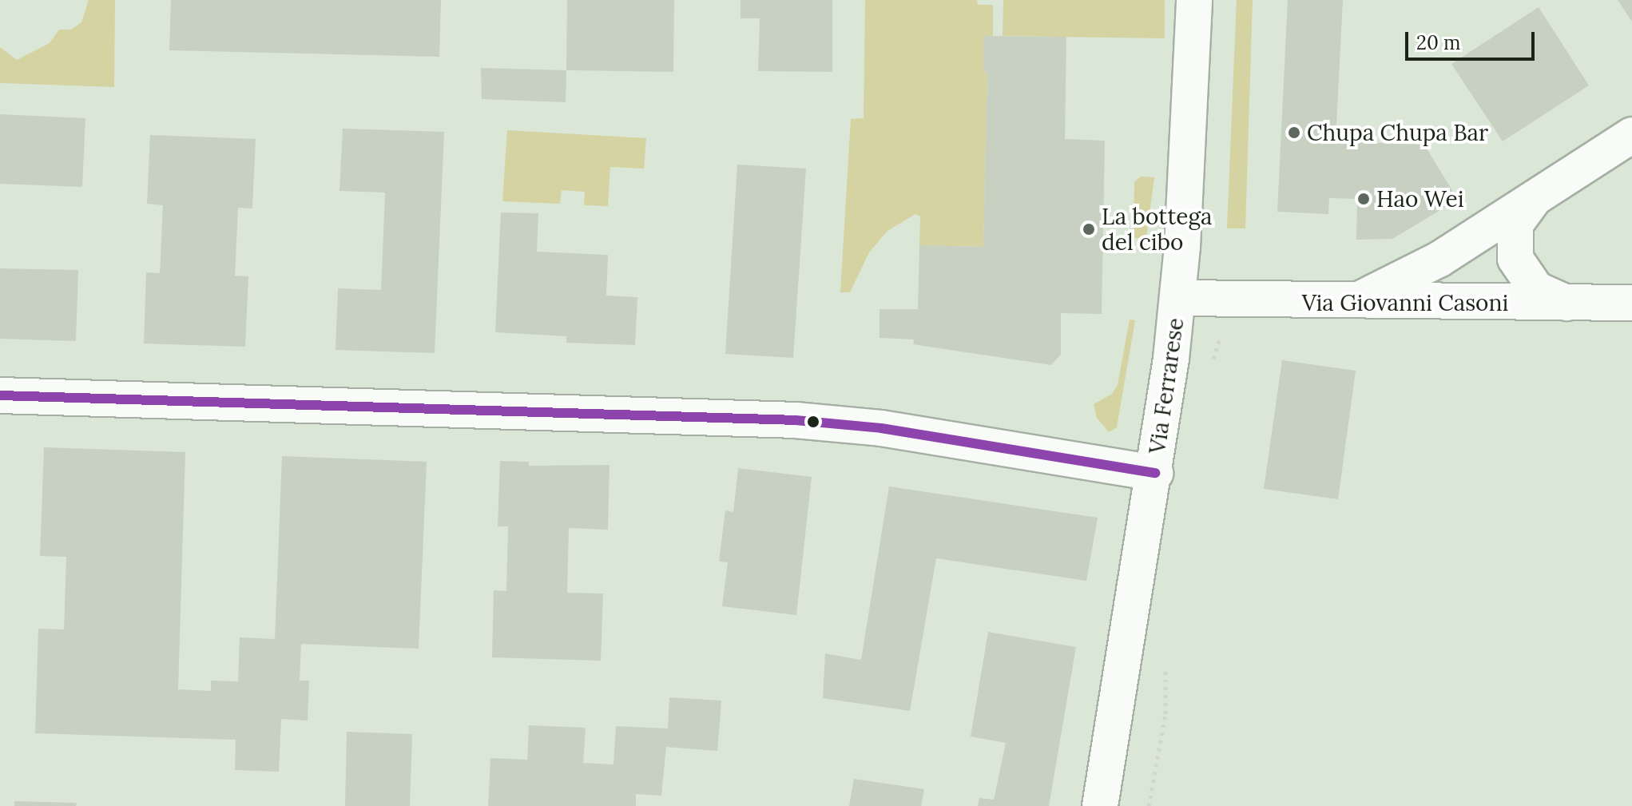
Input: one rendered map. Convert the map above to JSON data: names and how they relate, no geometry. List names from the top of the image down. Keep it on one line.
{"streets":{"street":["Via Giovanni Casoni","Via Ferrarese"]},"crossings":[["Via Giovanni Casoni","Via Ferrarese"]],"places":["Chupa Chupa Bar","Hao Wei","La bottega del cibo"],"scale_bar":"20 m"}
